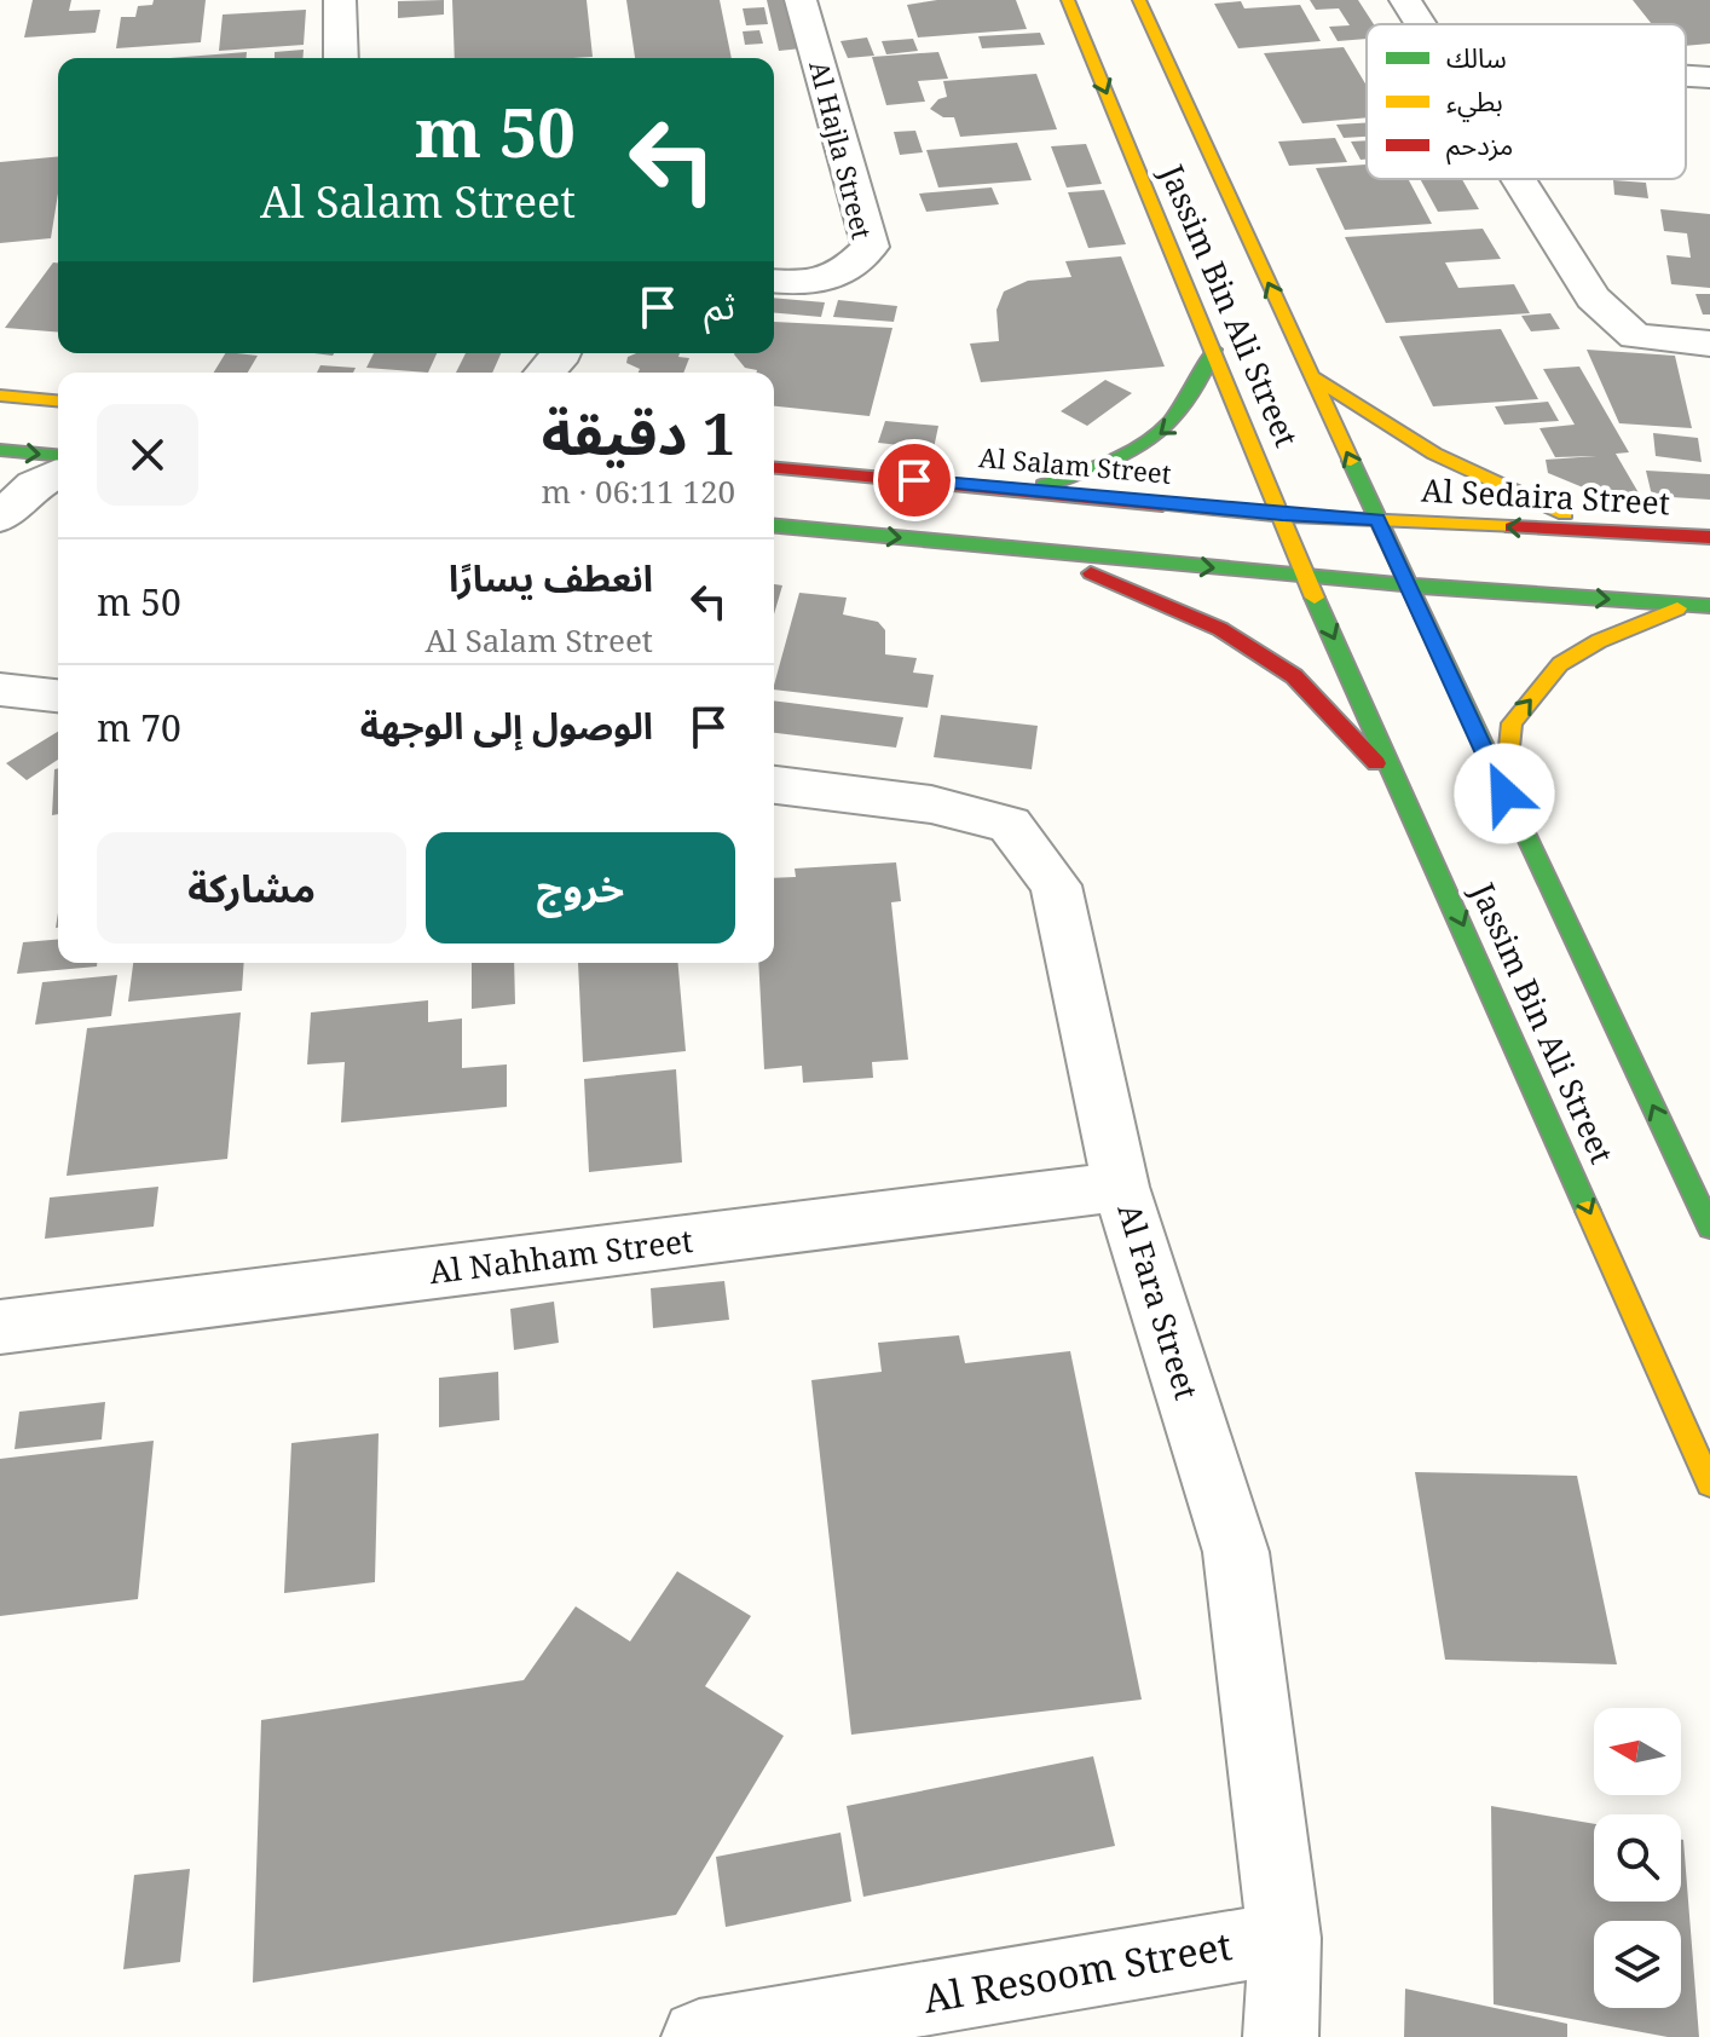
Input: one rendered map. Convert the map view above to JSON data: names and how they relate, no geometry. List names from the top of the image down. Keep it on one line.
{"streets":{"street":["Al Hajla Street","Jassim Bin Ali Street","Al Salam Street","Al Sedaira Street","Al Nahham Street","Al Fara Street","Al Resoom Street"]},"crossings":[["Jassim Bin Ali Street","Al Salam Street"],["Jassim Bin Ali Street","Al Sedaira Street"],["Al Salam Street","Al Sedaira Street"],["Al Nahham Street","Al Fara Street"],["Al Fara Street","Al Resoom Street"]],"legend":["سالك","بطيء","مزدحم"],"north":"left","page":{"turn":["50 m","Al Salam Street"],"then":"ثم","heading":["1 دقيقة","120 m · 06:11"],"list":[{"name":"انعطف يسارًا","note":"Al Salam Street","value":"50 m"},{"name":"الوصول إلى الوجهة","value":"70 m"}],"buttons":["خروج","مشاركة"]}}
